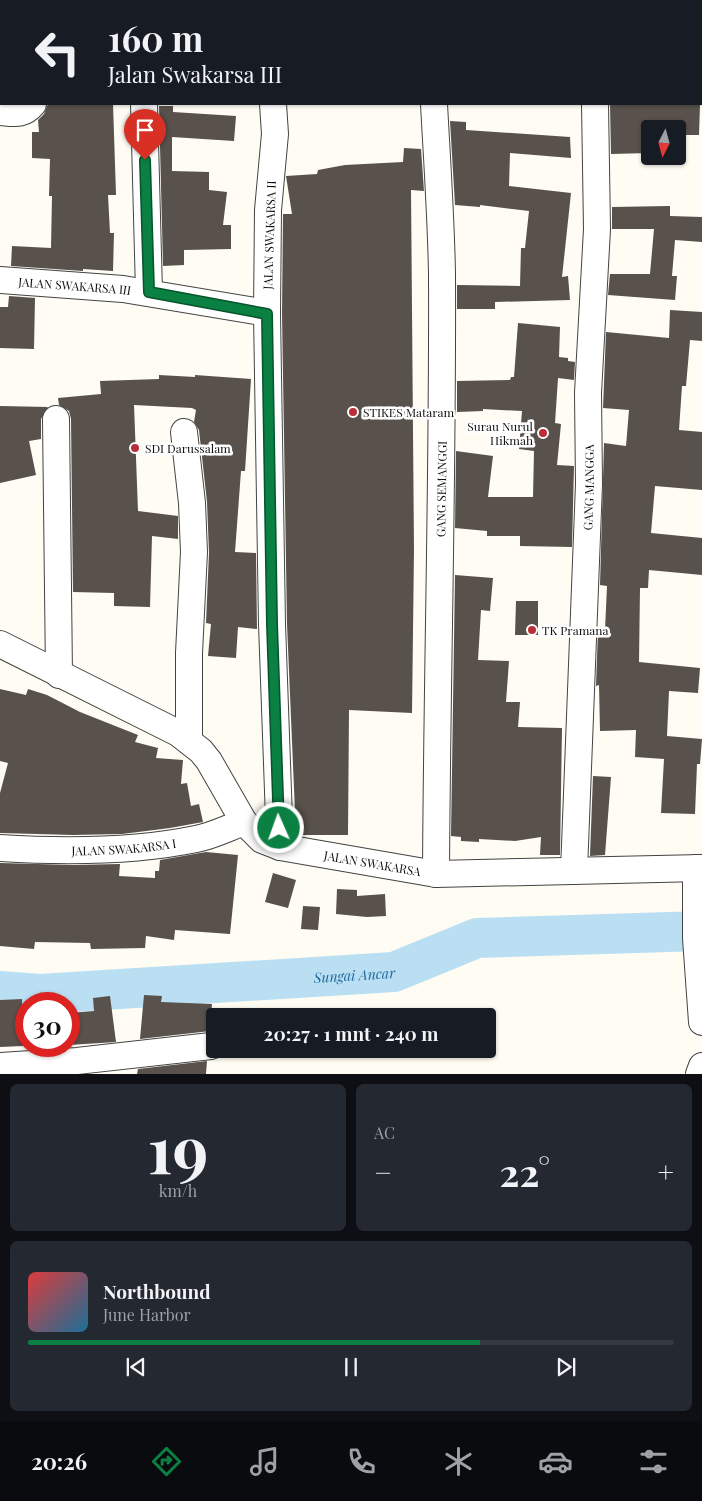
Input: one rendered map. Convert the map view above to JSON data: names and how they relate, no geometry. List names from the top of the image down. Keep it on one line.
{"streets":{"street":["JALAN SWAKARSA II","JALAN SWAKARSA III","GANG MANGGA","GANG SEMANGGI","JALAN SWAKARSA I","JALAN SWAKARSA"]},"crossings":[["JALAN SWAKARSA II","JALAN SWAKARSA III"],["JALAN SWAKARSA II","JALAN SWAKARSA"],["GANG MANGGA","JALAN SWAKARSA"],["GANG SEMANGGI","JALAN SWAKARSA"],["JALAN SWAKARSA I","JALAN SWAKARSA"]],"water":["Sungai Ancar"],"places":["STIKES Mataram","Surau Nurul Hikmah","SDI Darussalam","TK Pramana"],"north":"bottom","page":{"turn":["160 m","Jalan Swakarsa III"],"limit":"30","trip":"20:27 · 1 mnt · 240 m","tile":[["19","km/h"],"AC"],"heat":["−","22°","+"],"song":["Northbound","June Harbor"],"tabs":"20:26"}}
